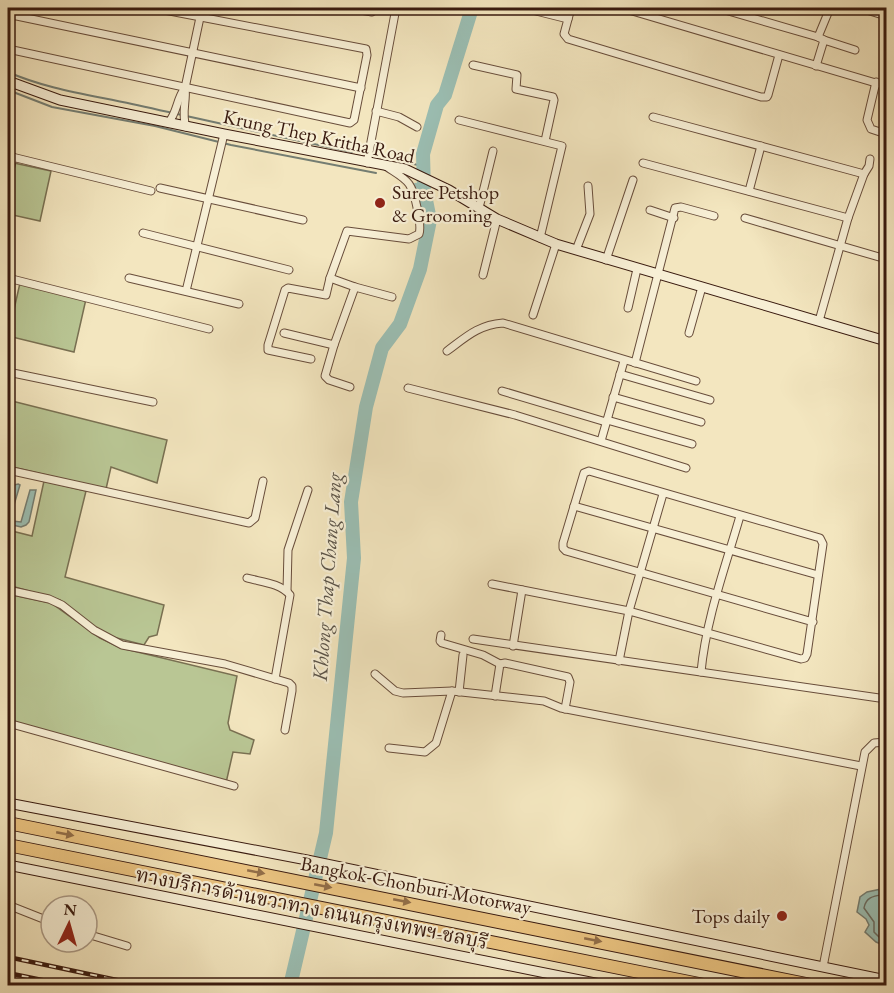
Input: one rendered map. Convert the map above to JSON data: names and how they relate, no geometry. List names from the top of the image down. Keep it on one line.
{"streets":{"highway":["Bangkok-Chonburi Motorway"],"main road":["Krung Thep Kritha Road","ทางบริการด้านขวาทาง ถนนกรุงเทพฯ-ชลบุรี"]},"water":["Khlong Thap Chang Lang"],"places":["Suree Petshop & Grooming","Tops daily"],"north":"top"}
